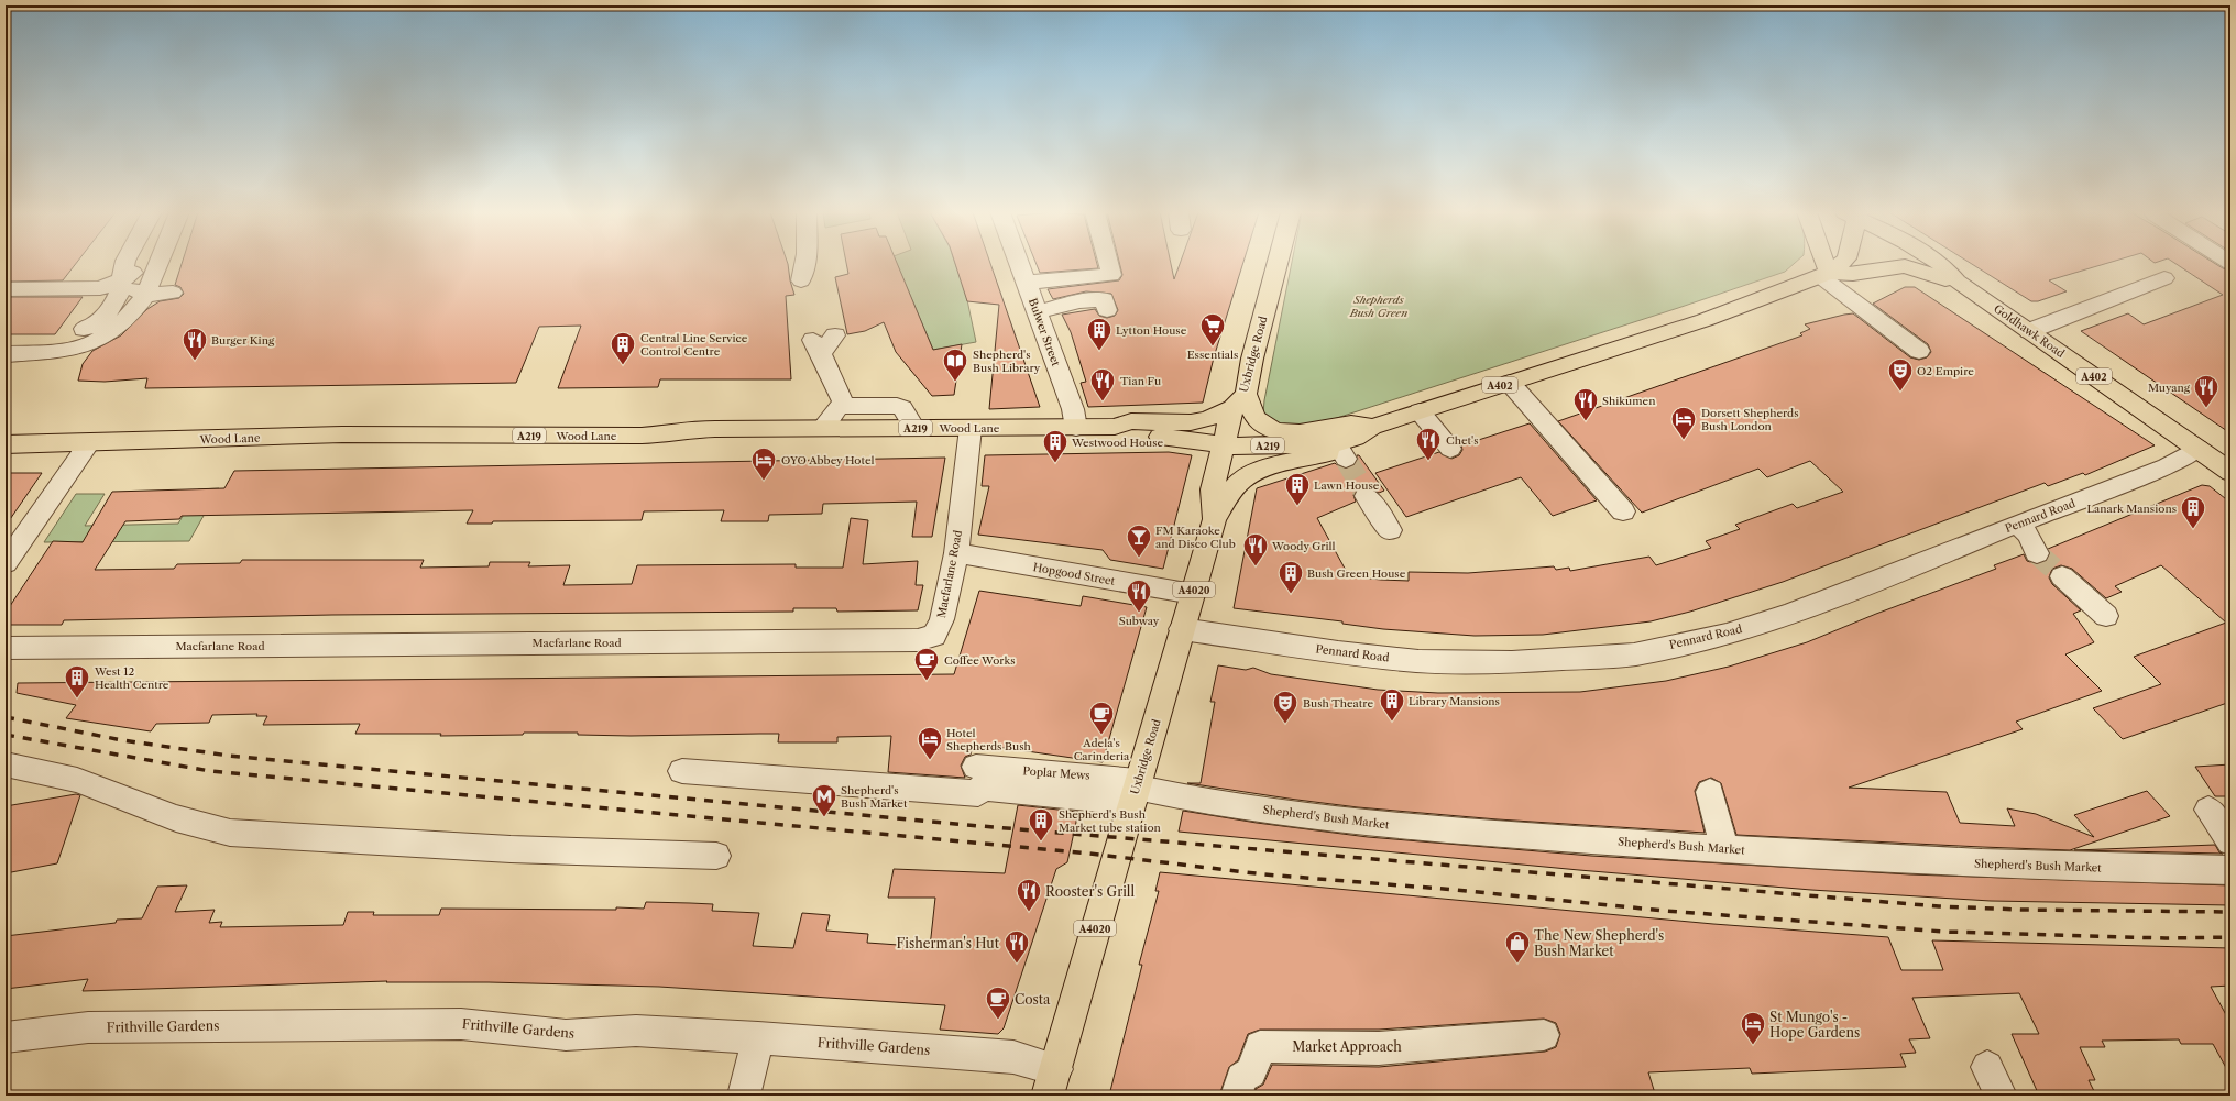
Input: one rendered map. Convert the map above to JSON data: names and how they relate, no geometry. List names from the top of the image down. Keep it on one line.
{"streets":{"main road":["Goldhawk Road","Uxbridge Road","A402","A219","Wood Lane","A4020"],"street":["Bulwer Street","Pennard Road","Macfarlane Road","Hopgood Street","Poplar Mews","Shepherd's Bush Market","Frithville Gardens","Market Approach"]},"crossings":[["Goldhawk Road","A402"],["Goldhawk Road","Pennard Road"],["Bulwer Street","Wood Lane"],["Uxbridge Road","A402"],["Uxbridge Road","A219"],["Uxbridge Road","Wood Lane"],["Uxbridge Road","Pennard Road"],["Uxbridge Road","Hopgood Street"],["Uxbridge Road","Poplar Mews"],["Uxbridge Road","Shepherd's Bush Market"],["Uxbridge Road","Frithville Gardens"],["A402","A219"],["A402","Wood Lane"],["A219","Wood Lane"],["Wood Lane","Macfarlane Road"],["Macfarlane Road","Hopgood Street"],["Poplar Mews","Shepherd's Bush Market"]],"parks":["Shepherds Bush Green"],"places":{"supermarket":["Essentials"],"building":["Lytton House","Central Line Service Control Centre","Westwood House","Lawn House","Lanark Mansions","Bush Green House","West 12 Health Centre","Library Mansions","Shepherd's Bush Market tube station"],"restaurant":["Burger King","Tian Fu","Muyang","Shikumen","Chet's","Woody Grill","Subway","Rooster's Grill","Fisherman's Hut"],"library":["Shepherd's Bush Library"],"theatre":["O2 Empire","Bush Theatre"],"hotel":["Dorsett Shepherds Bush London","OYO Abbey Hotel","Hotel Shepherds Bush","St Mungo's - Hope Gardens"],"bar":["FM Karaoke and Disco Club"],"cafe":["Coffee Works","Adela's Carinderia","Costa"],"metro station":["Shepherd's Bush Market"],"shop":["The New Shepherd's Bush Market"]}}
